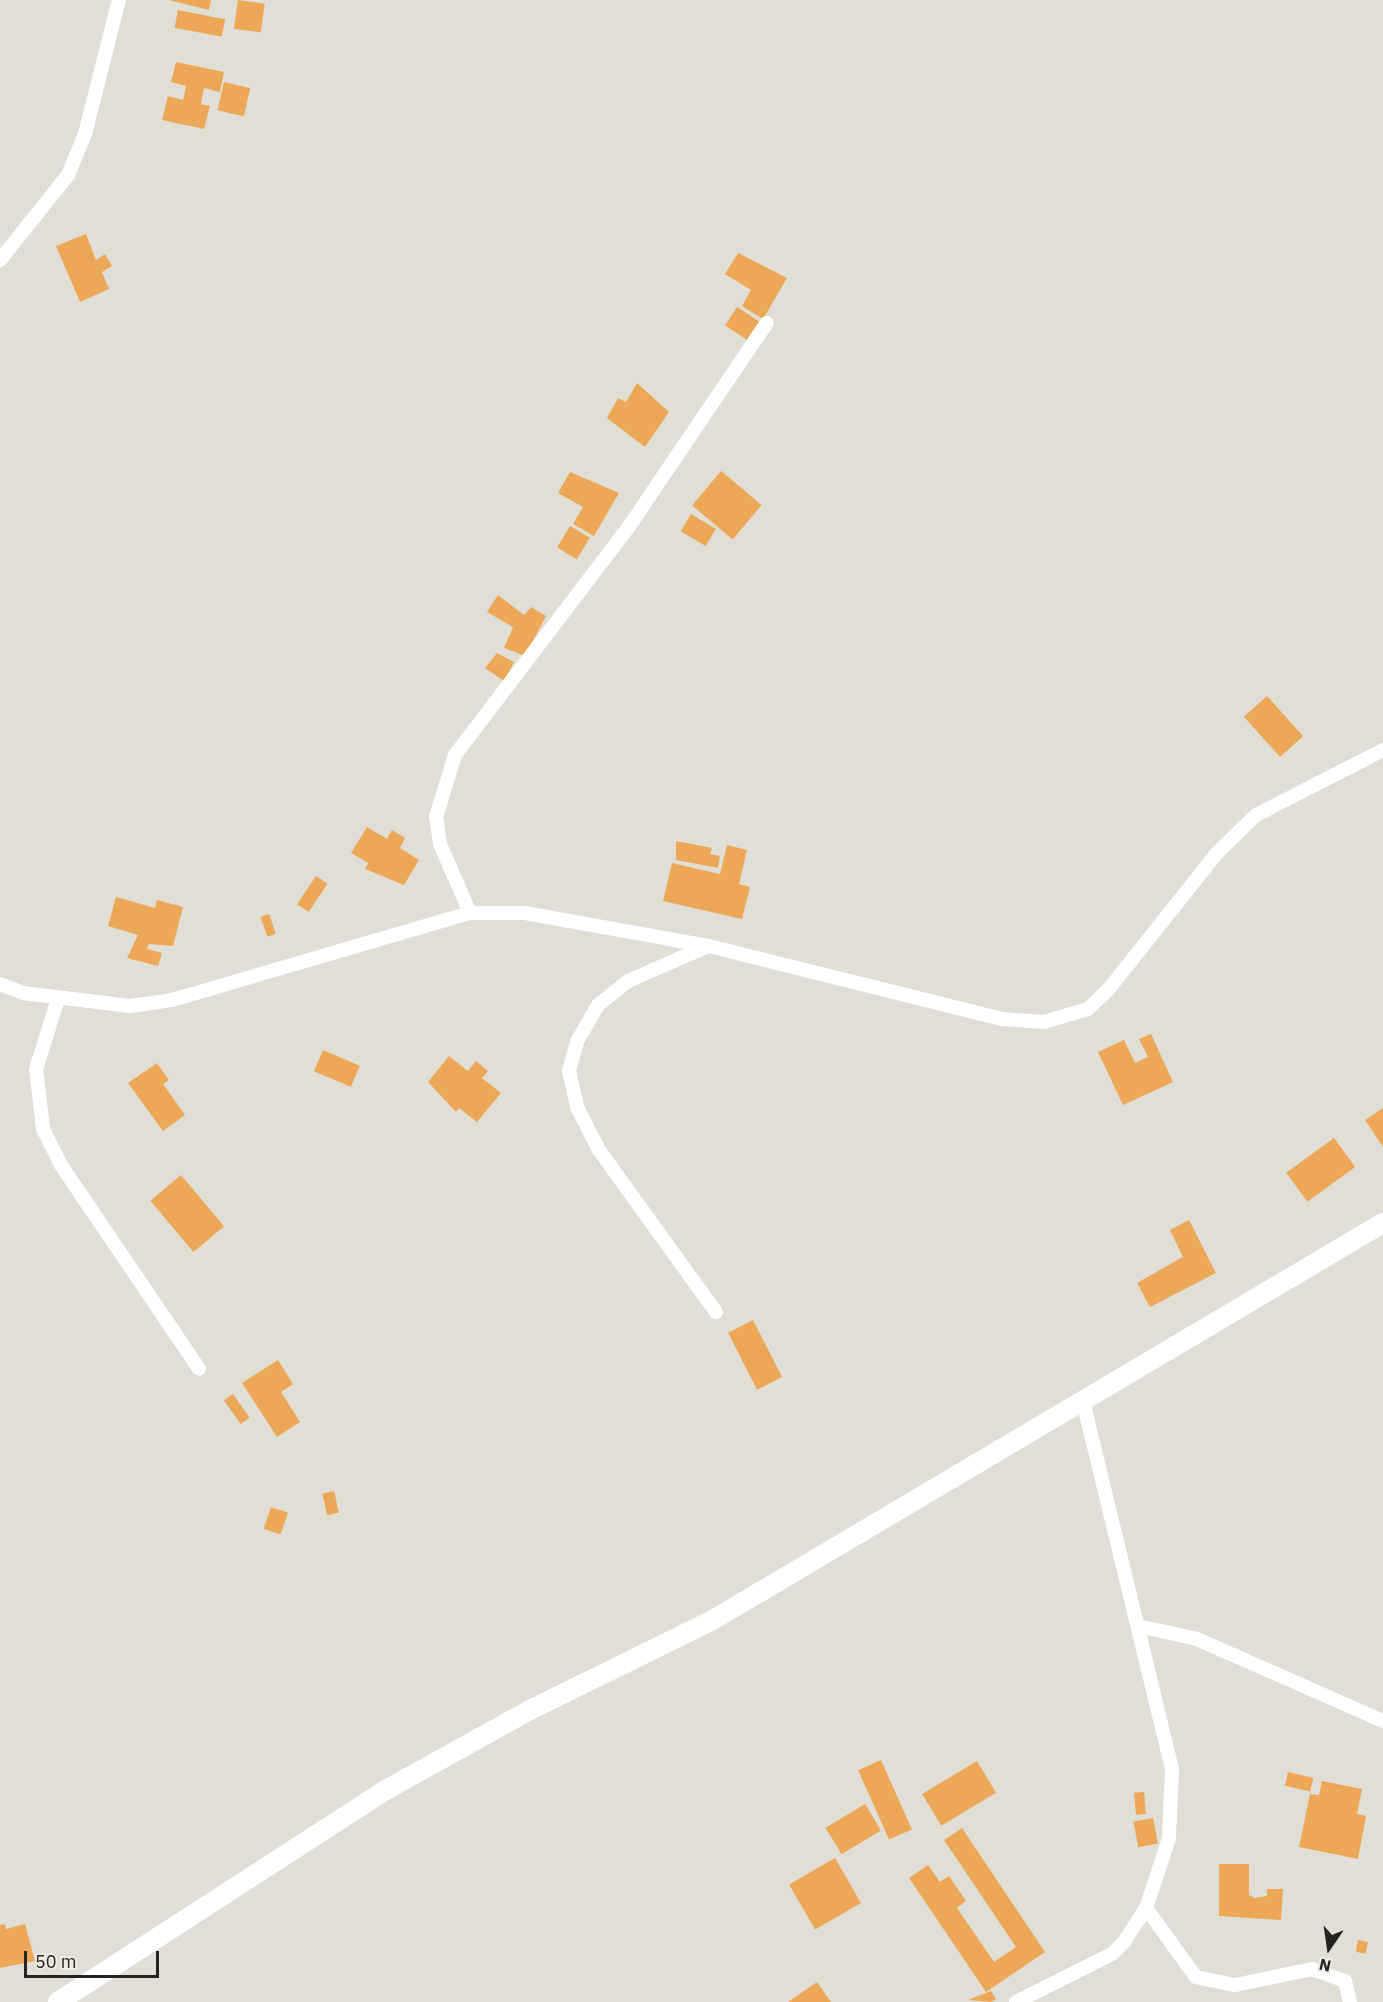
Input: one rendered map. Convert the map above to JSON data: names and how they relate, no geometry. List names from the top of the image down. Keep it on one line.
{"scale_bar":"50 m","north":"bottom"}
